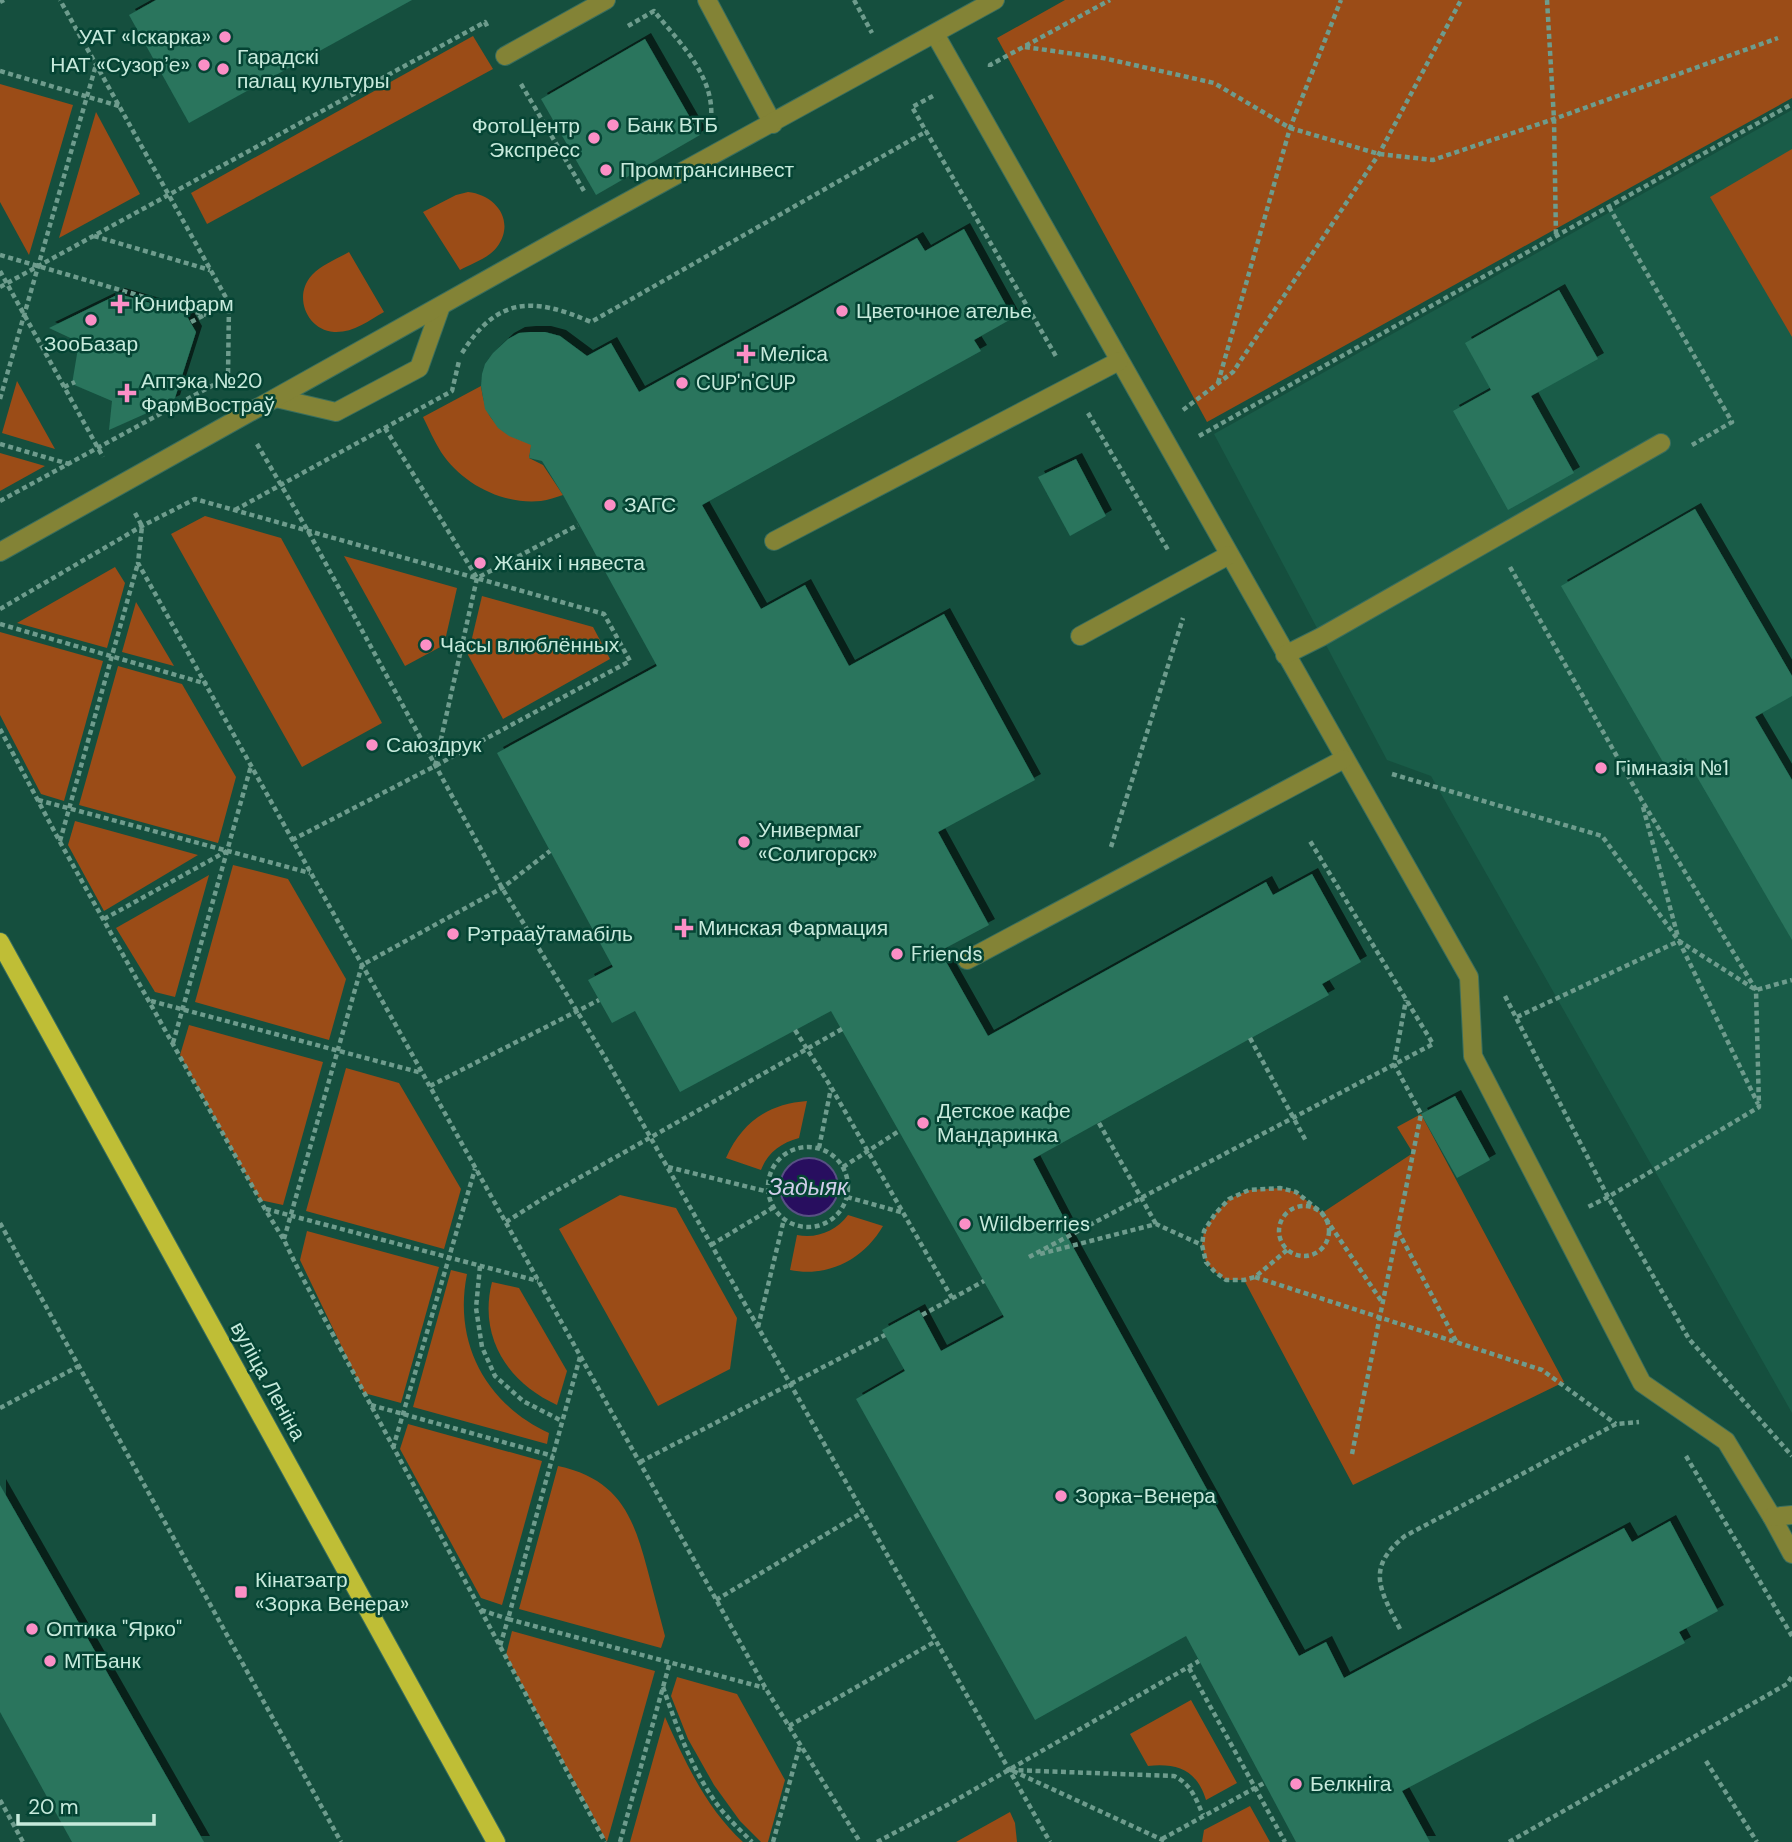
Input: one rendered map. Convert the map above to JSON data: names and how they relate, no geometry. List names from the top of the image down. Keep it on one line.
{"streets":{"main road":["вуліца Леніна"]},"water":["Задыяк"],"places":{"other":["УАТ «Іскарка»","НАТ «Сузорʼе»","Гарадскі палац культуры","Банк ВТБ","ФотоЦентр Экспресс","Промтрансинвест","Цветочное ателье","ЗооБазар","CUP'n'CUP","ЗАГС","Жаніх і нявеста","Часы влюблённых","Саюздрук","Гімназія №1","Универмаг «Солигорск»","Рэтрааўтамабіль","Friends","Детское кафе Мандаринка","Wildberries","Зорка-Венера","Оптика \"Ярко\"","МТБанк","Белкніга"],"health":["Юнифарм","Меліса","Аптэка №20 ФармВостраў","Минская Фармация"],"transit":["Кінатэатр «Зорка Венера»"]},"scale_bar":"20 m"}
